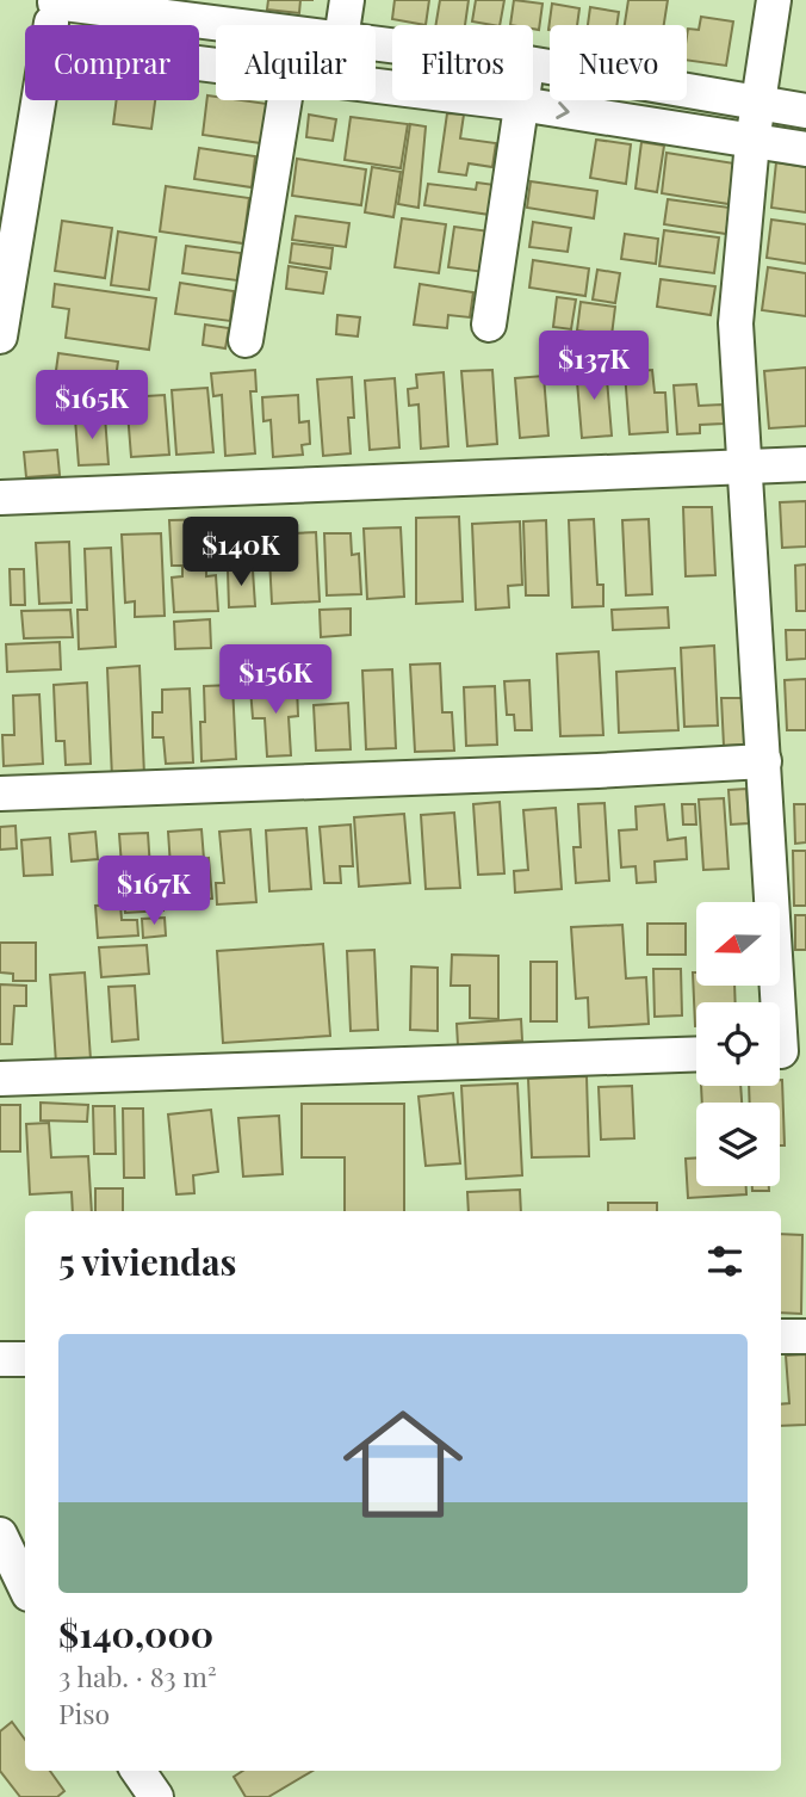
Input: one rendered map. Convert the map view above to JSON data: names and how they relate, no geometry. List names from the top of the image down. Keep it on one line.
{"north":"left","page":{"chip":["Comprar","Alquilar","Filtros","Nuevo"],"price":["$137K","$165K","$140K","$156K","$167K"],"heading":"5 viviendas","list":[{"name":"$140,000","note":"3 hab. · 83 m² · Piso"}]}}
